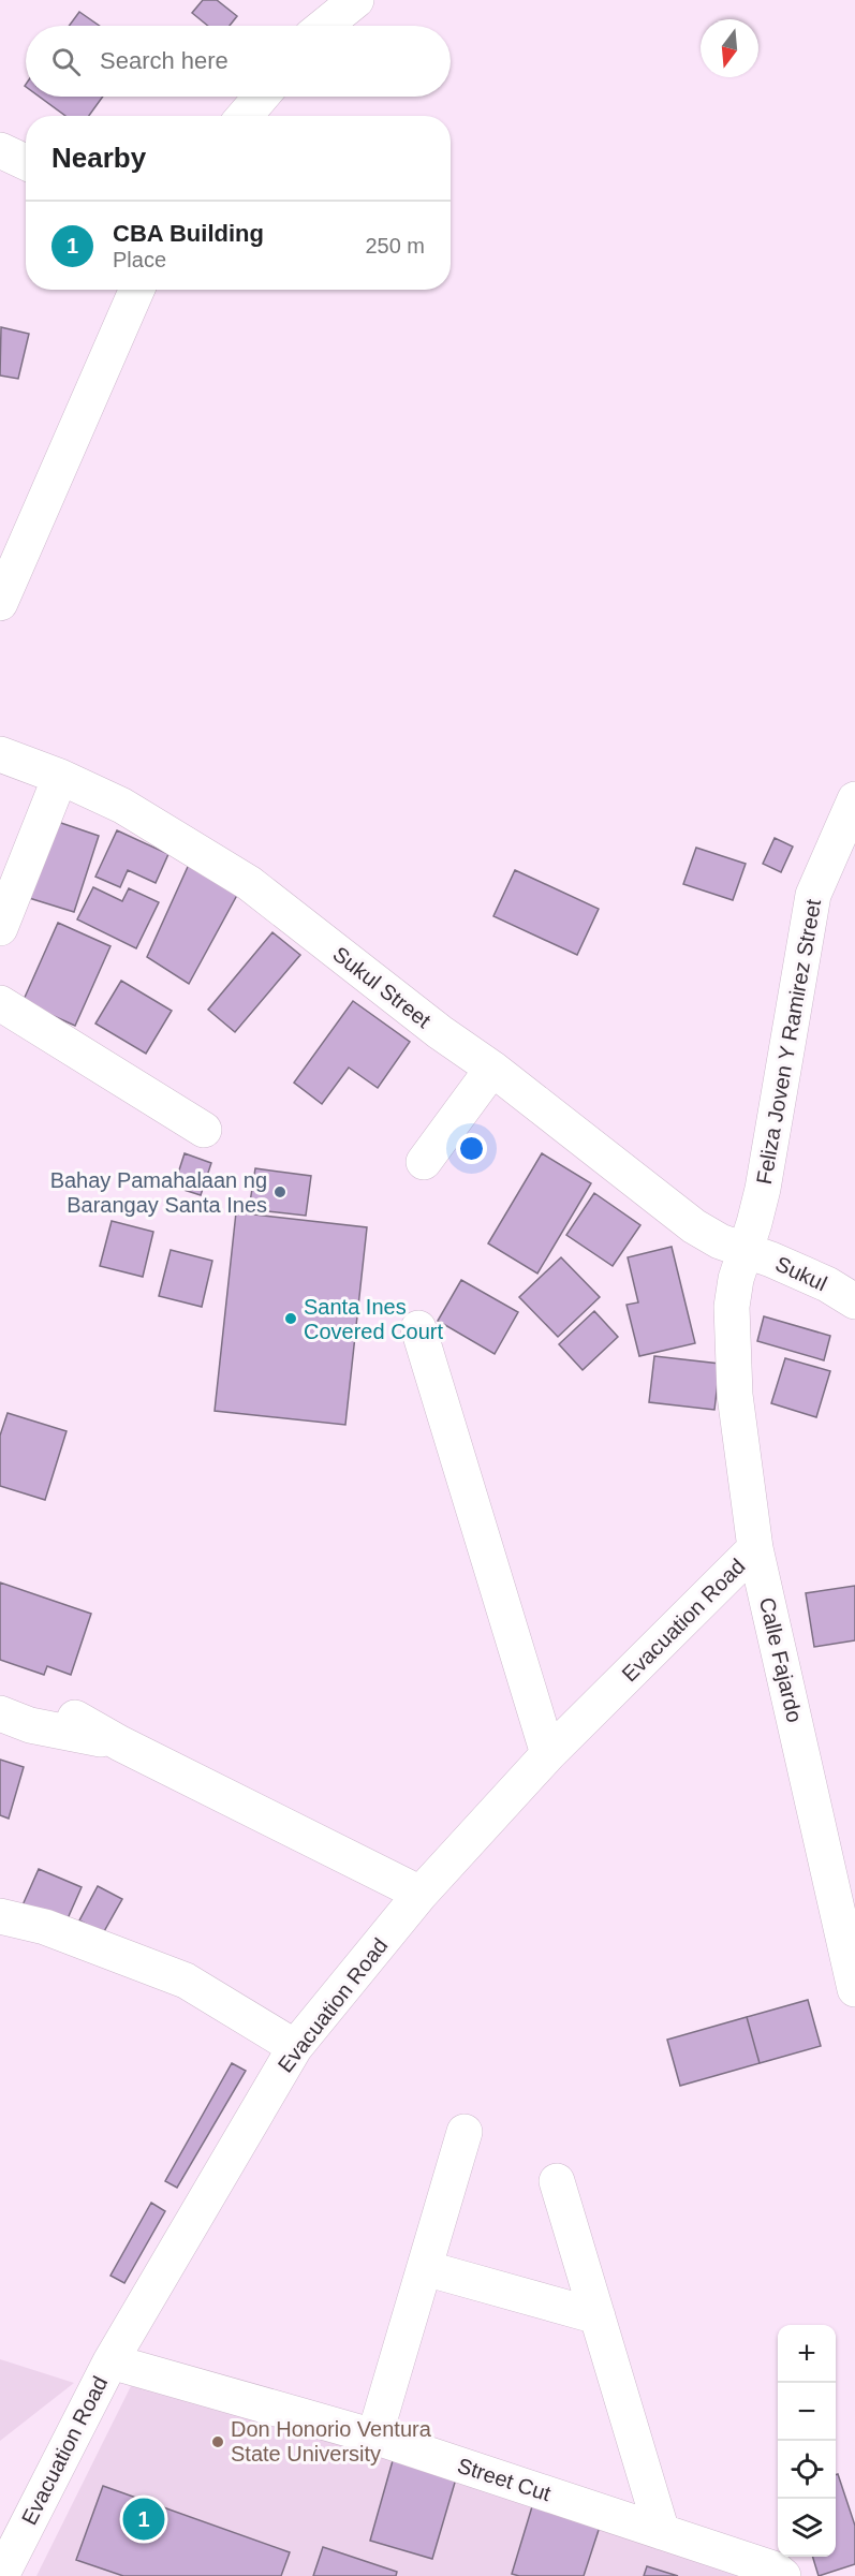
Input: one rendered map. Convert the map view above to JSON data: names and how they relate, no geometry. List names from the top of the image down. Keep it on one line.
{"streets":{"street":["Sukul Street","Feliza Joven Y Ramirez Street","Sukul","Evacuation Road","Calle Fajardo","Street Cut"]},"crossings":[["Sukul Street","Feliza Joven Y Ramirez Street"],["Sukul Street","Sukul"],["Sukul Street","Calle Fajardo"],["Feliza Joven Y Ramirez Street","Sukul"],["Feliza Joven Y Ramirez Street","Calle Fajardo"],["Sukul","Calle Fajardo"],["Evacuation Road","Calle Fajardo"],["Evacuation Road","Street Cut"]],"places":["Bahay Pamahalaan ng Barangay Santa Ines","Santa Ines Covered Court","Don Honorio Ventura State University"],"north":"bottom","page":{"search":"Search here","heading":"Nearby","list":[{"mark":"1","name":"CBA Building","note":"Place","value":"250 m"}],"map_buttons":["+","−"],"pins":"1"}}
